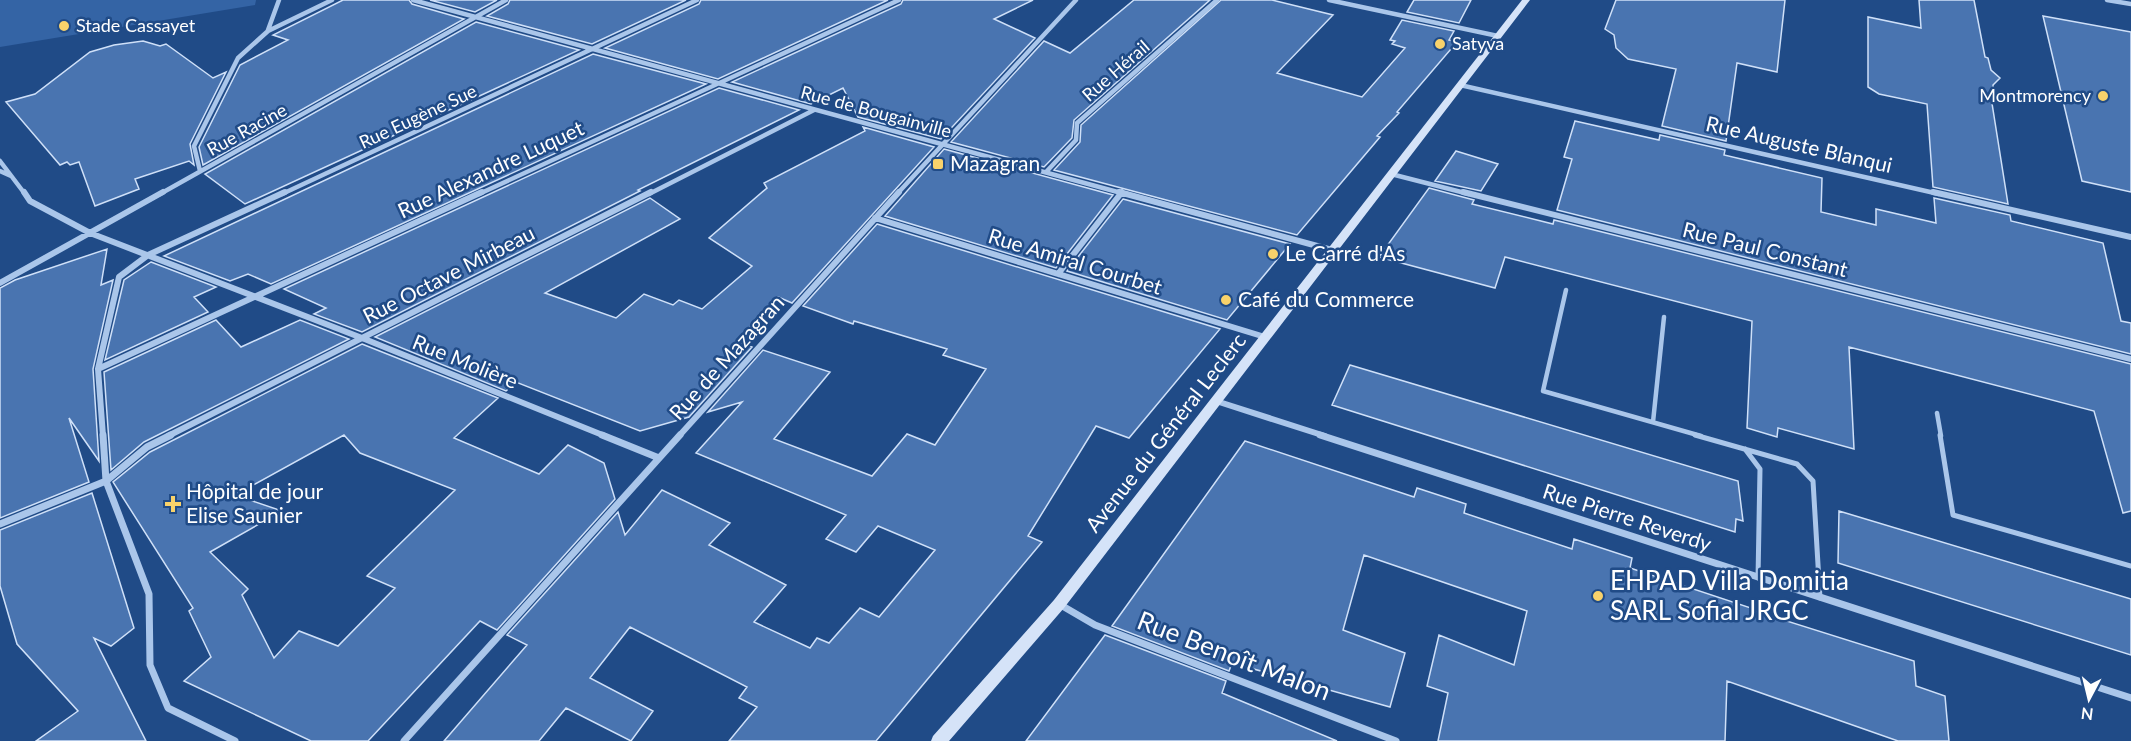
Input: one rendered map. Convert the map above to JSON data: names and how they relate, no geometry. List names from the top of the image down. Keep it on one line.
{"streets":{"main road":["Avenue du Général Leclerc"],"street":["Rue Hérail","Rue de Bougainville","Rue Eugène Sue","Rue Racine","Rue Auguste Blanqui","Rue Alexandre Luquet","Rue Paul Constant","Rue Amiral Courbet","Rue Octave Mirbeau","Rue de Mazagran","Rue Molière","Rue Pierre Reverdy","Rue Benoît Malon"]},"crossings":[["Rue Hérail","Rue de Bougainville"],["Rue de Bougainville","Rue Eugène Sue"],["Rue de Bougainville","Rue Racine"],["Rue de Bougainville","Rue Alexandre Luquet"],["Rue de Bougainville","Rue Octave Mirbeau"],["Rue de Bougainville","Rue de Mazagran"],["Rue de Bougainville","Avenue du Général Leclerc"],["Rue Eugène Sue","Rue Alexandre Luquet"],["Rue Eugène Sue","Rue Octave Mirbeau"],["Rue Eugène Sue","Rue Molière"],["Rue Racine","Rue Molière"],["Rue Auguste Blanqui","Avenue du Général Leclerc"],["Rue Alexandre Luquet","Rue Molière"],["Rue Paul Constant","Avenue du Général Leclerc"],["Rue Amiral Courbet","Rue de Mazagran"],["Rue Amiral Courbet","Avenue du Général Leclerc"],["Rue Octave Mirbeau","Rue Molière"],["Rue de Mazagran","Rue Molière"],["Avenue du Général Leclerc","Rue Pierre Reverdy"],["Avenue du Général Leclerc","Rue Benoît Malon"]],"places":{"other":["Stade Cassayet","Satyva","Montmorency","Le Carré d'As","Café du Commerce","EHPAD Villa Domitia SARL Sofial JRGC"],"transit":["Mazagran"],"health":["Hôpital de jour Elise Saunier"]},"north":"bottom"}
